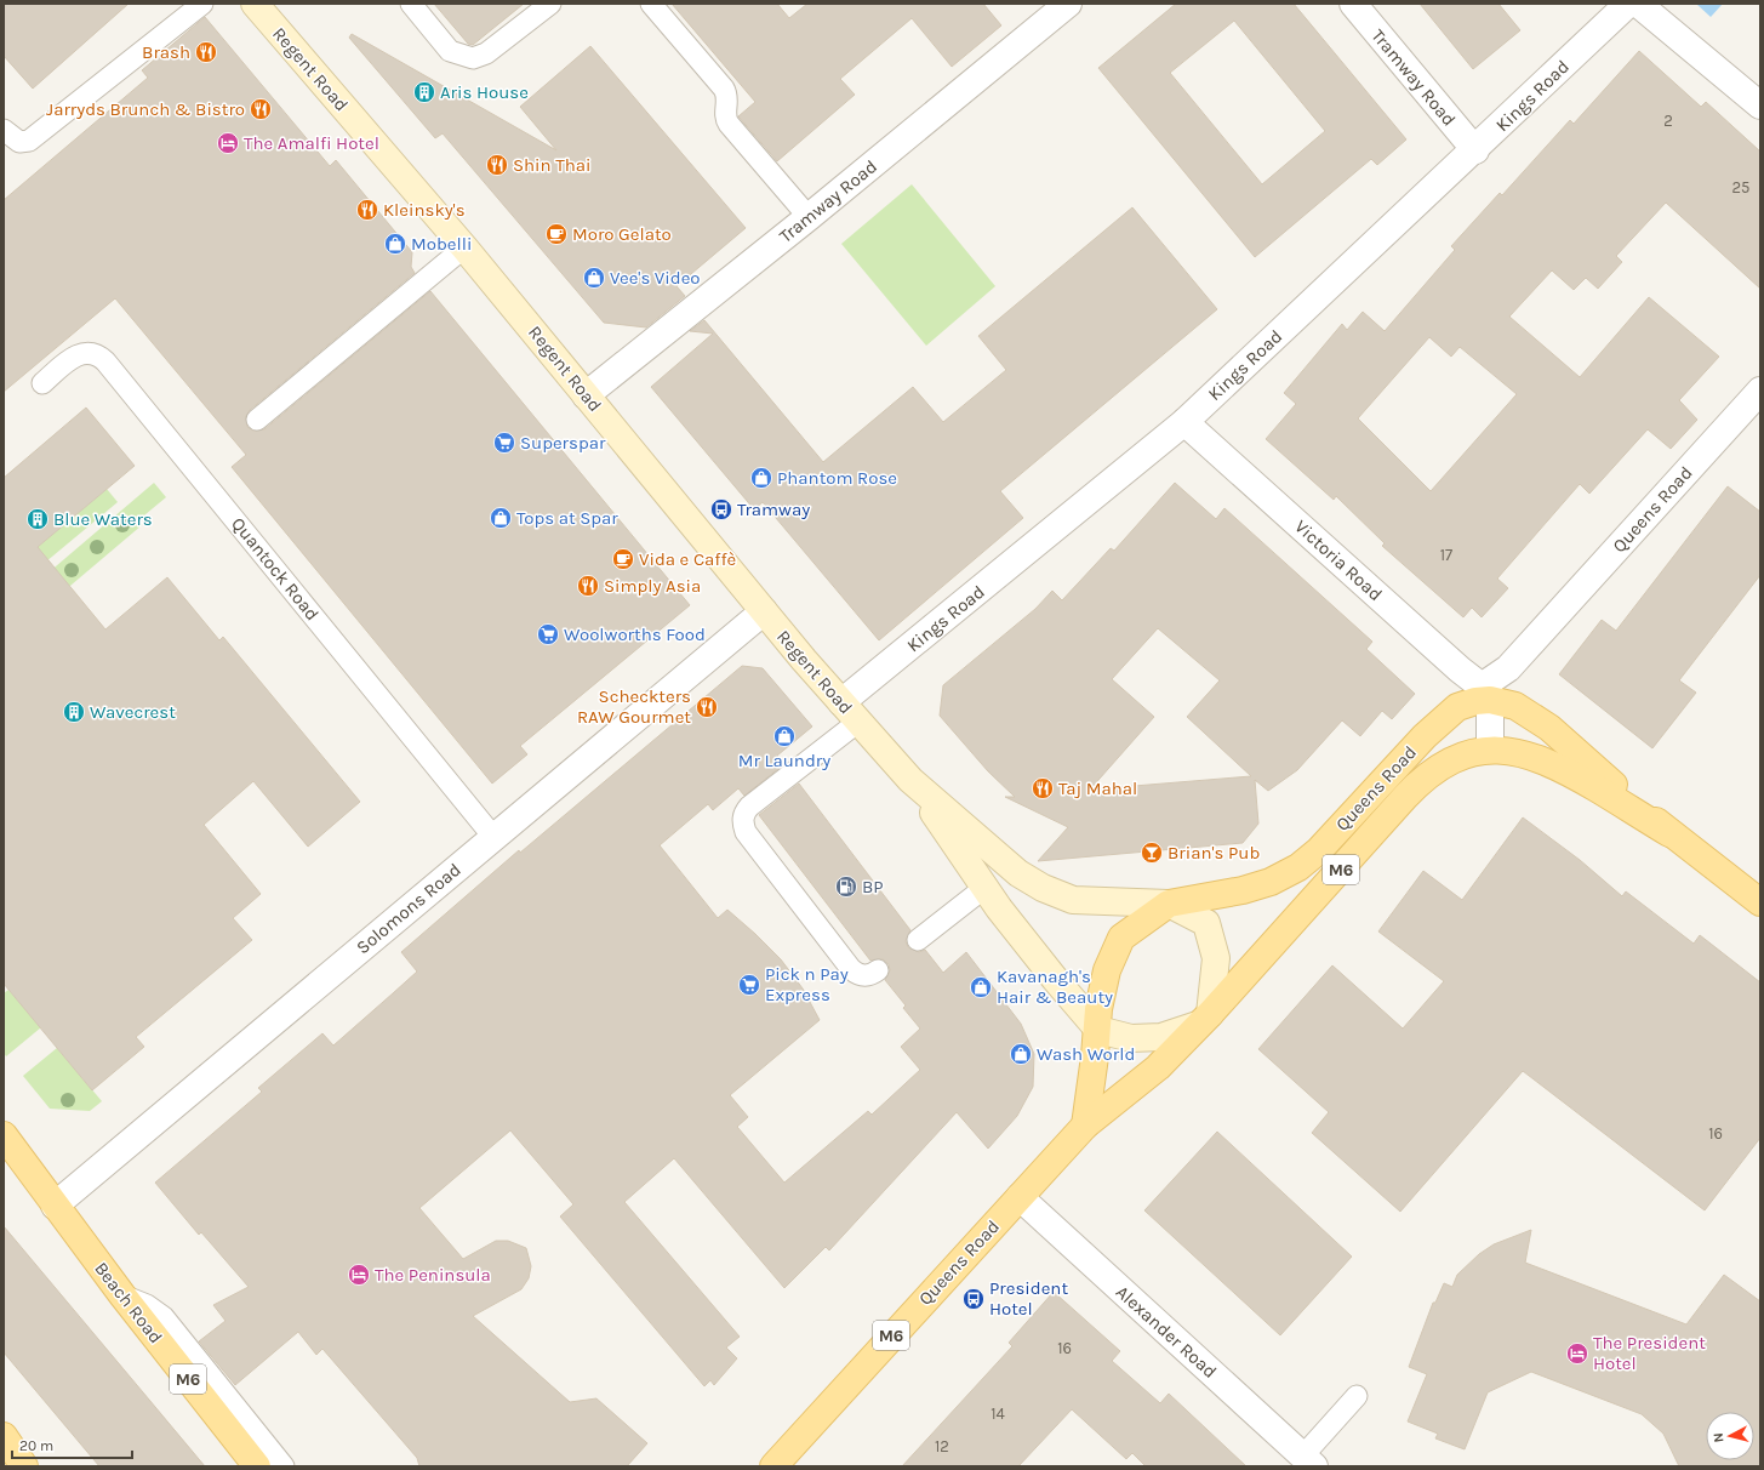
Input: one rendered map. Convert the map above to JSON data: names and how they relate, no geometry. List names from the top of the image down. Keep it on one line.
{"streets":{"main road":["Regent Road","Queens Road","Victoria Road","M6","Beach Road"],"street":["Tramway Road","Kings Road","Solomons Road","Alexander Road"],"lane":["Quantock Road"]},"crossings":[["Regent Road","Tramway Road"],["Regent Road","Kings Road"],["Regent Road","Queens Road"],["Regent Road","Solomons Road"],["Tramway Road","Kings Road"],["Kings Road","Victoria Road"],["Queens Road","Victoria Road"],["Queens Road","Alexander Road"],["Quantock Road","Solomons Road"],["Solomons Road","Beach Road"]],"places":{"restaurant":["Brash","Jarryds Brunch & Bistro","Shin Thai","Kleinsky's","Simply Asia","Scheckters RAW Gourmet","Taj Mahal"],"building":["Aris House","Blue Waters","Wavecrest"],"hotel":["The Amalfi Hotel","The Peninsula","The President Hotel"],"cafe":["Moro Gelato","Vida e Caffè"],"shop":["Mobelli","Vee's Video","Phantom Rose","Tops at Spar","Mr Laundry","Kavanagh's Hair & Beauty","Wash World"],"supermarket":["Superspar","Woolworths Food","Pick n Pay Express"],"bus stop":["Tramway","President Hotel"],"bar":["Brian's Pub"],"fuel station":["BP"]},"house_numbers":["2","25","17","16","16","14","12"],"scale_bar":"20 m","north":"left"}
